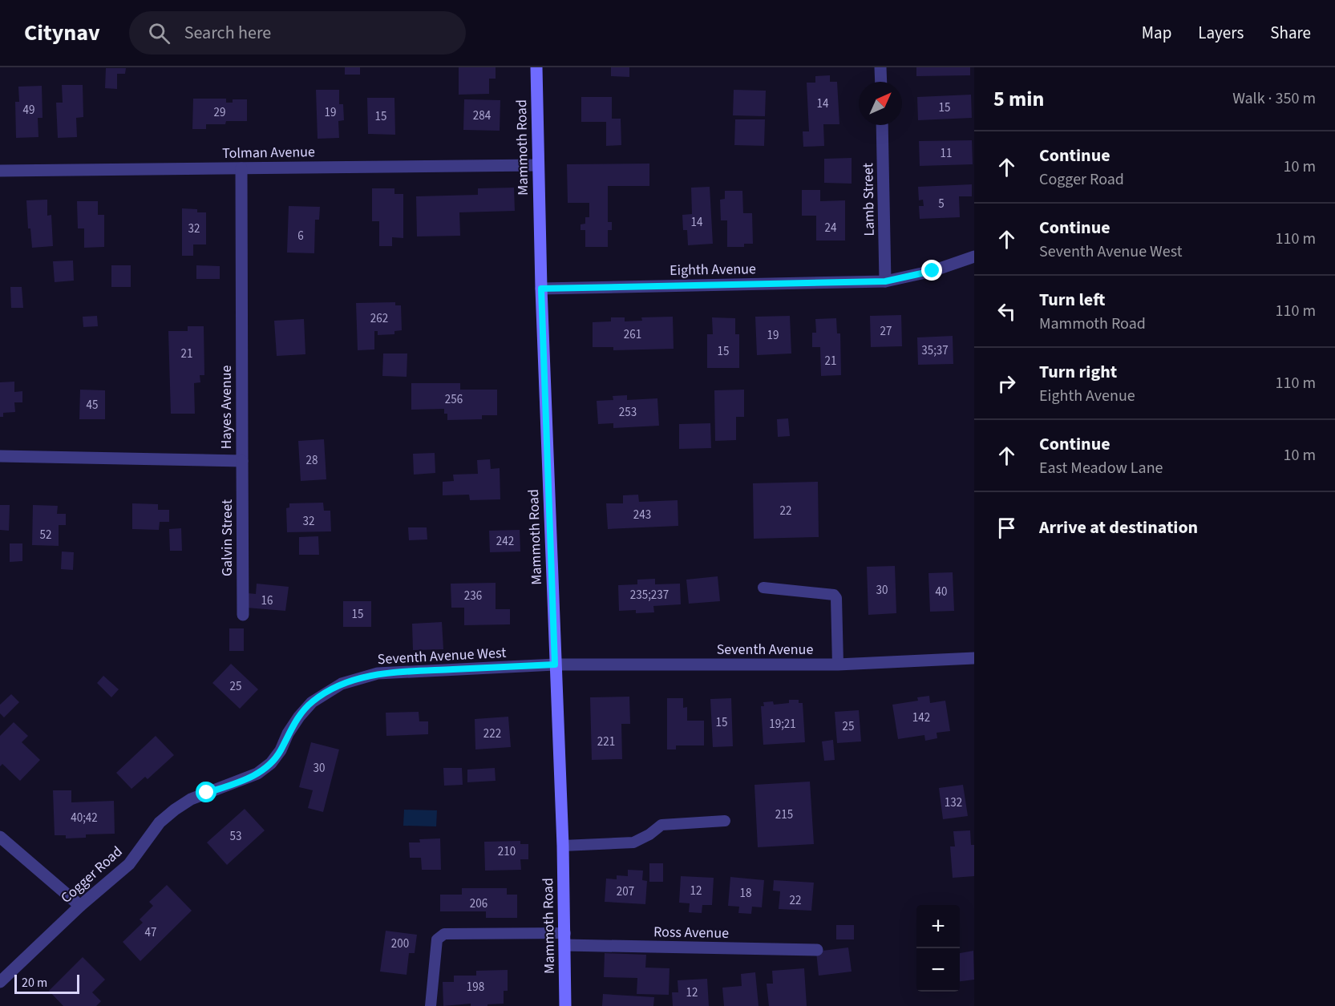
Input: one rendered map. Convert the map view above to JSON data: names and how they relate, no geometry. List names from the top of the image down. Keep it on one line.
{"streets":{"main road":["Mammoth Road"],"street":["Tolman Avenue","Lamb Street","Eighth Avenue","Hayes Avenue","Galvin Street","Seventh Avenue","Seventh Avenue West","Cogger Road","Ross Avenue"]},"crossings":[["Mammoth Road","Tolman Avenue"],["Mammoth Road","Eighth Avenue"],["Mammoth Road","Seventh Avenue"],["Mammoth Road","Seventh Avenue West"],["Mammoth Road","Ross Avenue"],["Tolman Avenue","Hayes Avenue"],["Lamb Street","Eighth Avenue"],["Hayes Avenue","Galvin Street"],["Seventh Avenue","Seventh Avenue West"],["Seventh Avenue West","Cogger Road"]],"house_numbers":["14","15","49","29","19","284","15","11","5","14","24","32","6","262","27","261","19","35;37","15","21","21","256","45","253","28","22","243","32","52","242","30","40","235;237","236","16","15","25","142","15","19;21","25","222","221","30","132","215","40;42","53","210","12","207","18","22","206","47","200","198","12"],"scale_bar":"20 m","north":"top right","page":{"header":"Citynav","search":"Search here","nav":["Map","Layers","Share"],"heading":["5 min","Walk · 350 m"],"list":[["Continue","Cogger Road","10 m"],["Continue","Seventh Avenue West","110 m"],["Turn left","Mammoth Road","110 m"],["Turn right","Eighth Avenue","110 m"],["Continue","East Meadow Lane","10 m"],"Arrive at destination"],"map_buttons":["+","−"],"scale":"20 m"}}
